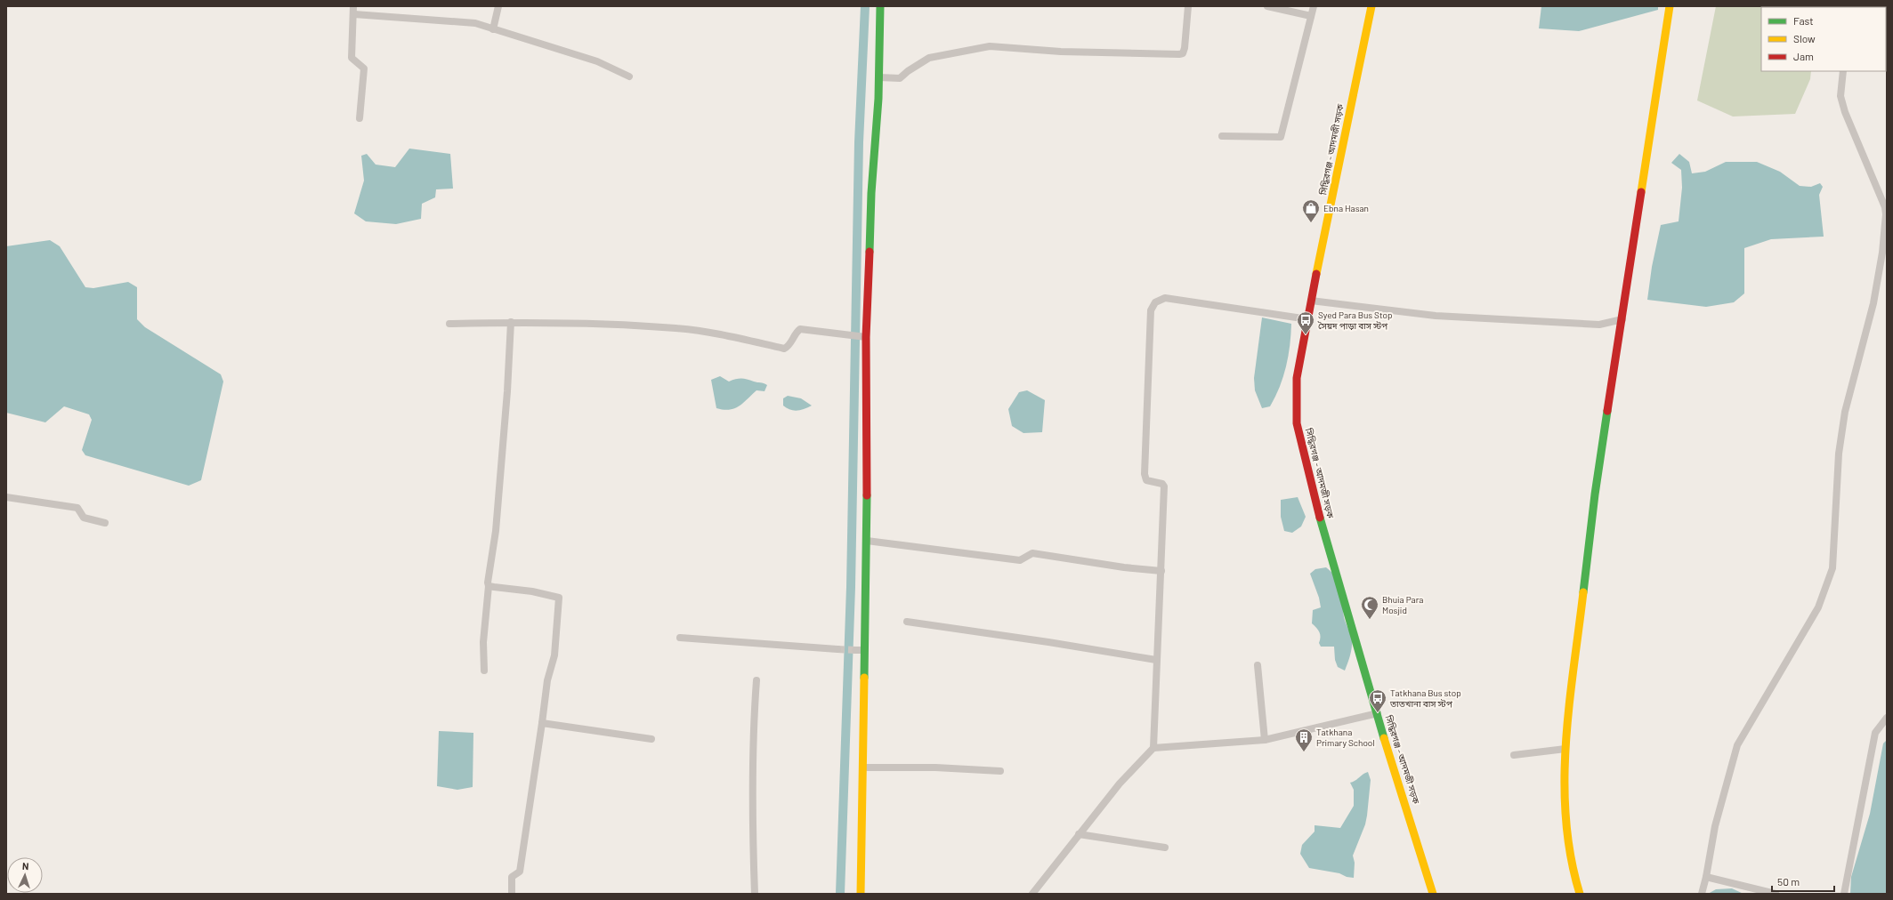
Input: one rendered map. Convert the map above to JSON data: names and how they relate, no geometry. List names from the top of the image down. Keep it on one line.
{"streets":{"main road":["সিদ্ধিরগঞ্জ - আদমজী সড়ক"]},"places":{"shop":["Ebna Hasan"],"bus stop":["Syed Para Bus Stop সৈয়দ পাড়া বাস স্টপ","Tatkhana Bus stop তাতখানা বাস স্টপ"],"mosque":["Bhuia Para Mosjid"],"building":["Tatkhana Primary School"]},"legend":["Fast","Slow","Jam"],"scale_bar":"50 m","north":"top"}
